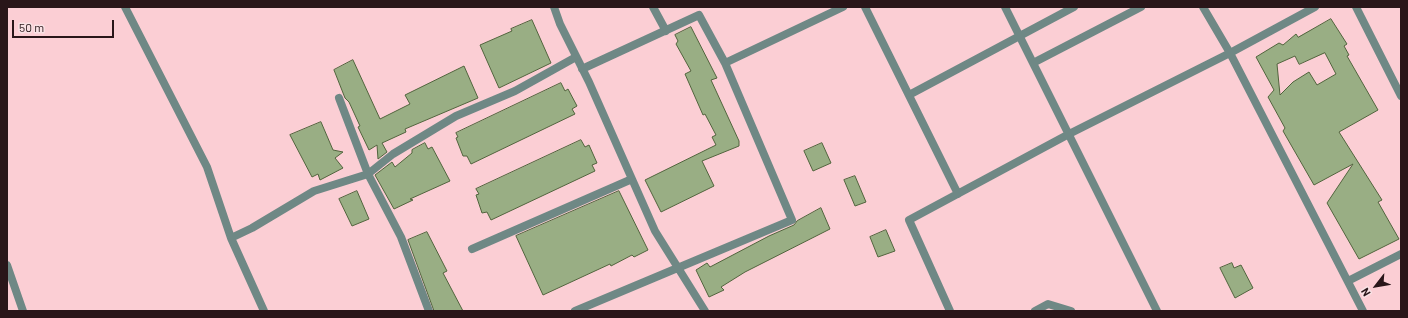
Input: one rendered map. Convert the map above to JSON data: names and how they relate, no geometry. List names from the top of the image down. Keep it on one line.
{"scale_bar":"50 m","north":"bottom left"}
